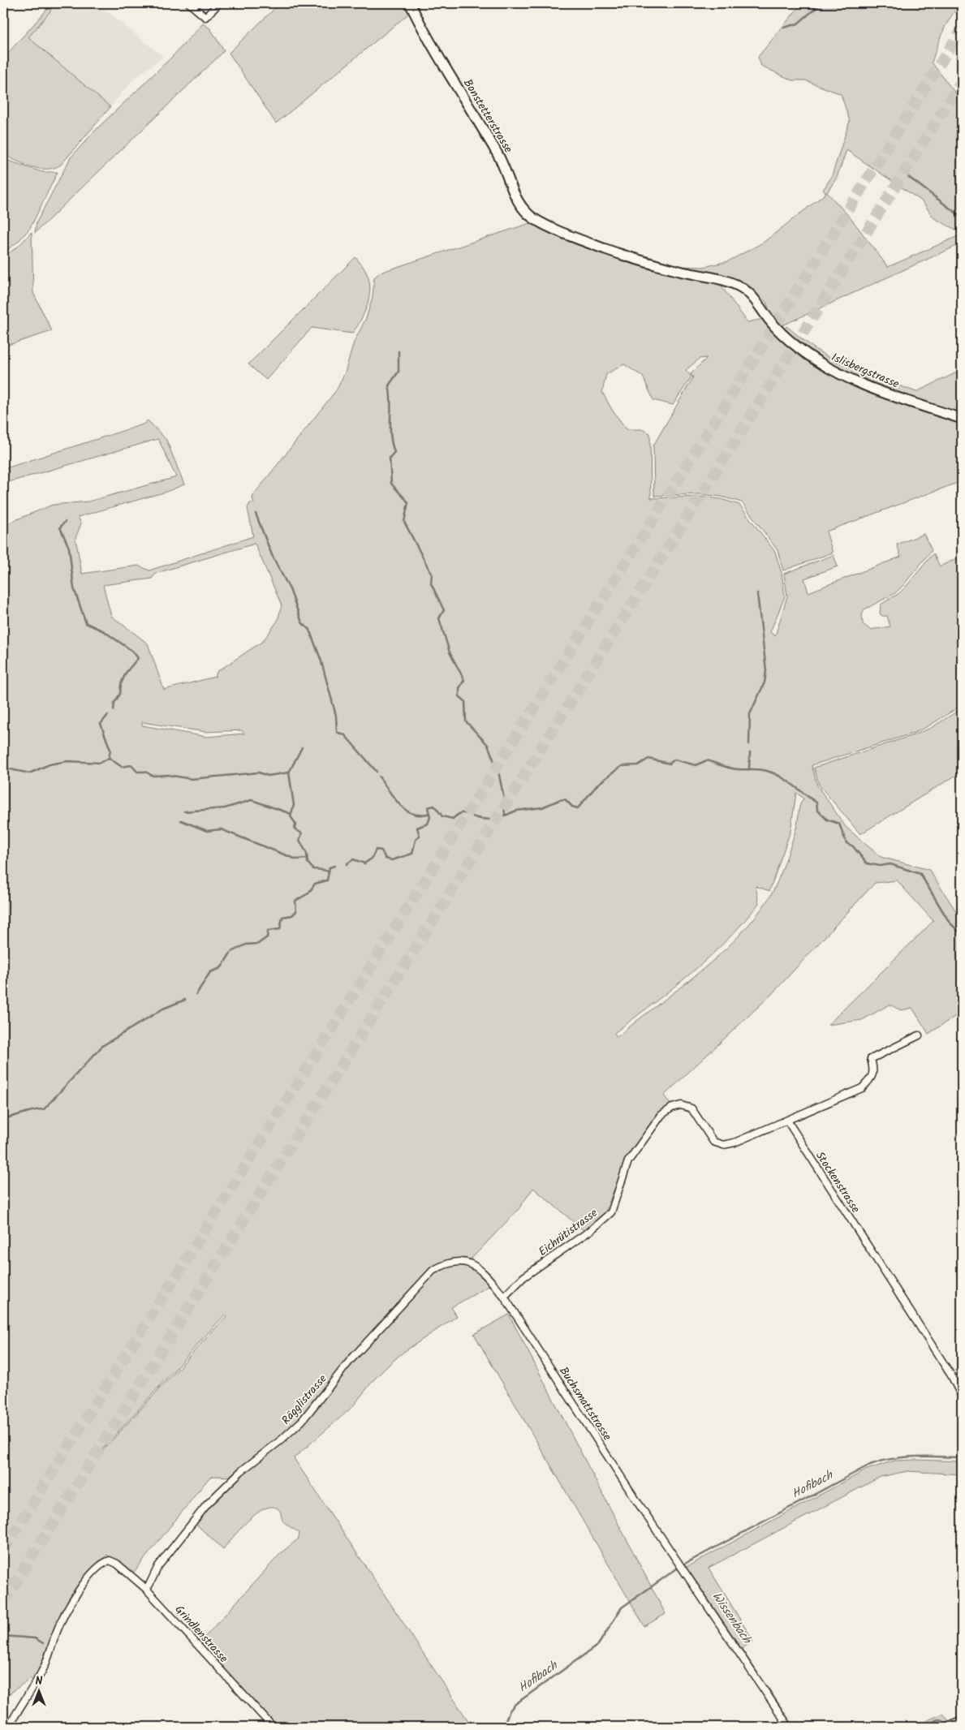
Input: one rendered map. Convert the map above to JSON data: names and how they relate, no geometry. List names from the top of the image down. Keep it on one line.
{"streets":{"street":["Bonstetterstrasse","Islisbergstrasse","Stockenstrasse","Eichrütistrasse","Rägglistrasse","Buchsmattstrasse","Grindlenstrasse"]},"crossings":[["Bonstetterstrasse","Islisbergstrasse"],["Stockenstrasse","Eichrütistrasse"],["Eichrütistrasse","Buchsmattstrasse"],["Rägglistrasse","Buchsmattstrasse"],["Rägglistrasse","Grindlenstrasse"]],"water":["Hofibach","Wissenbach"],"north":"top"}
